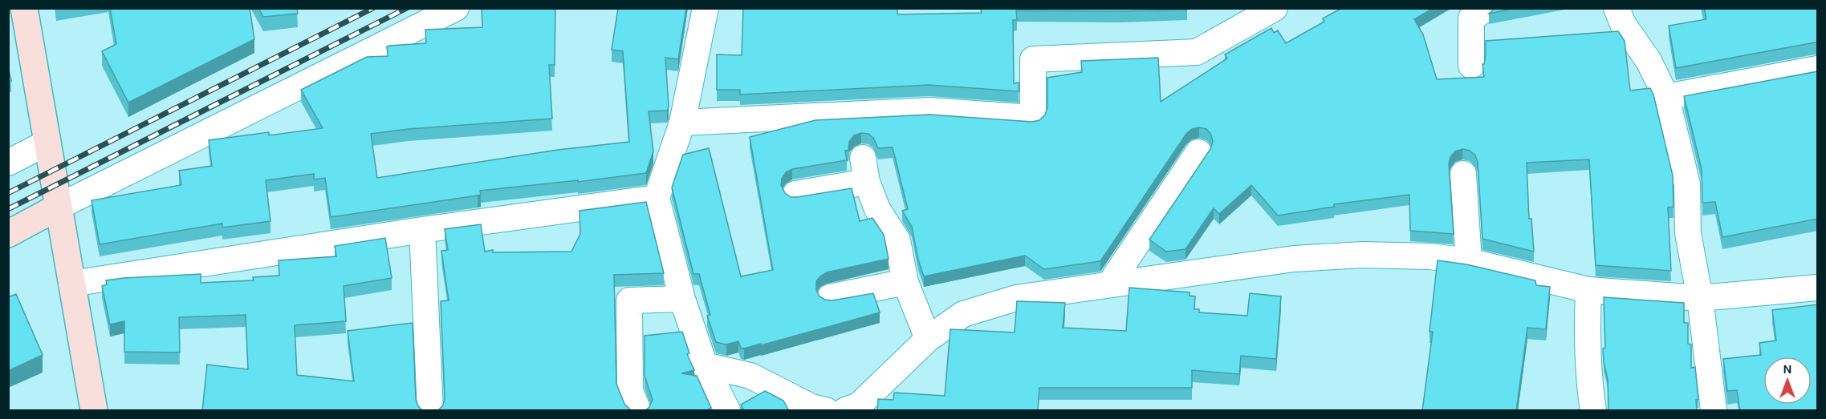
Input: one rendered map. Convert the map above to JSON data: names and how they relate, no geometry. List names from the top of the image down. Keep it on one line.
{"north":"top"}
